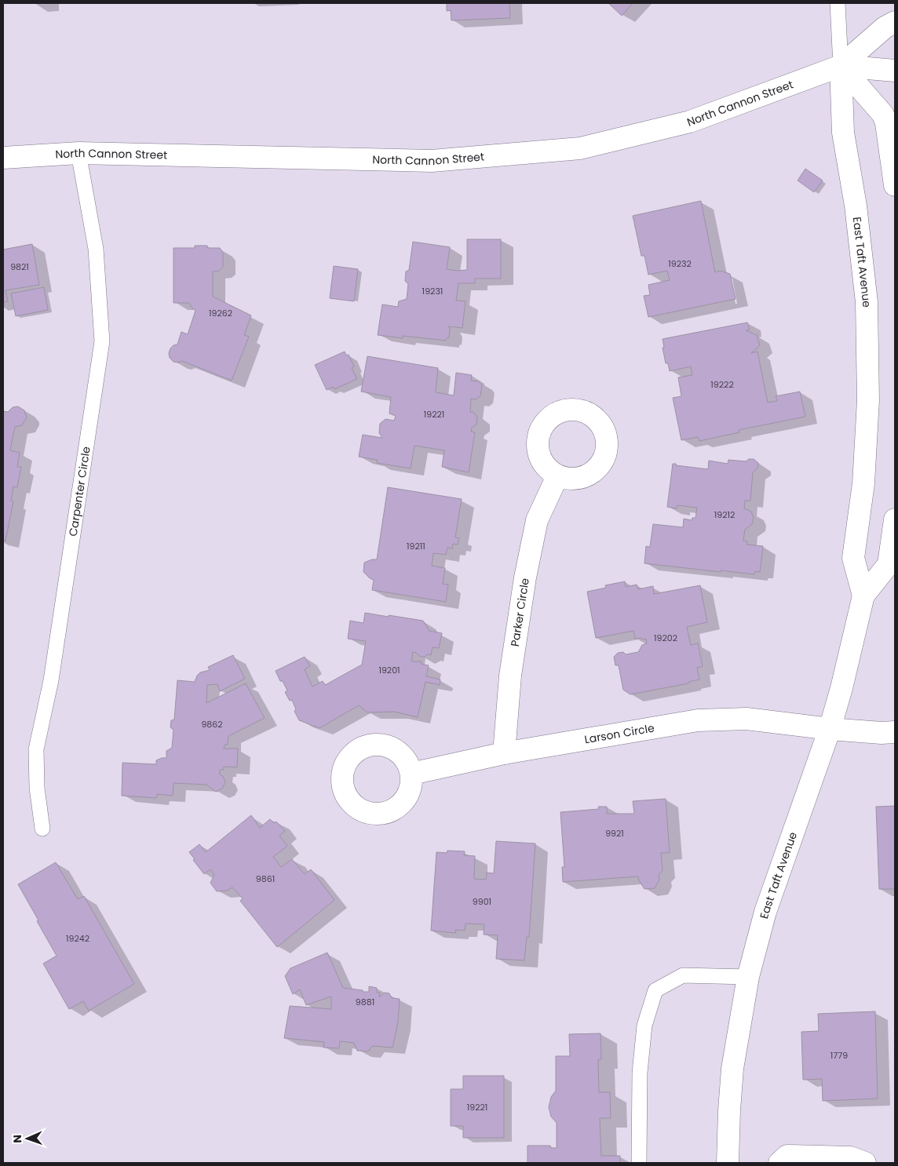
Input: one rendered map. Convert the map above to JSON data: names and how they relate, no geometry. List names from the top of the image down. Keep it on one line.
{"streets":{"street":["North Cannon Street","East Taft Avenue","Parker Circle","Larson Circle"],"lane":["Carpenter Circle"]},"crossings":[["North Cannon Street","East Taft Avenue"],["North Cannon Street","Carpenter Circle"],["East Taft Avenue","Larson Circle"],["Parker Circle","Larson Circle"]],"house_numbers":["19232","9821","19231","19262","19222","19221","19212","19211","19202","19201","9862","9921","9861","9901","19242","9881","1779","19221"],"north":"left"}
